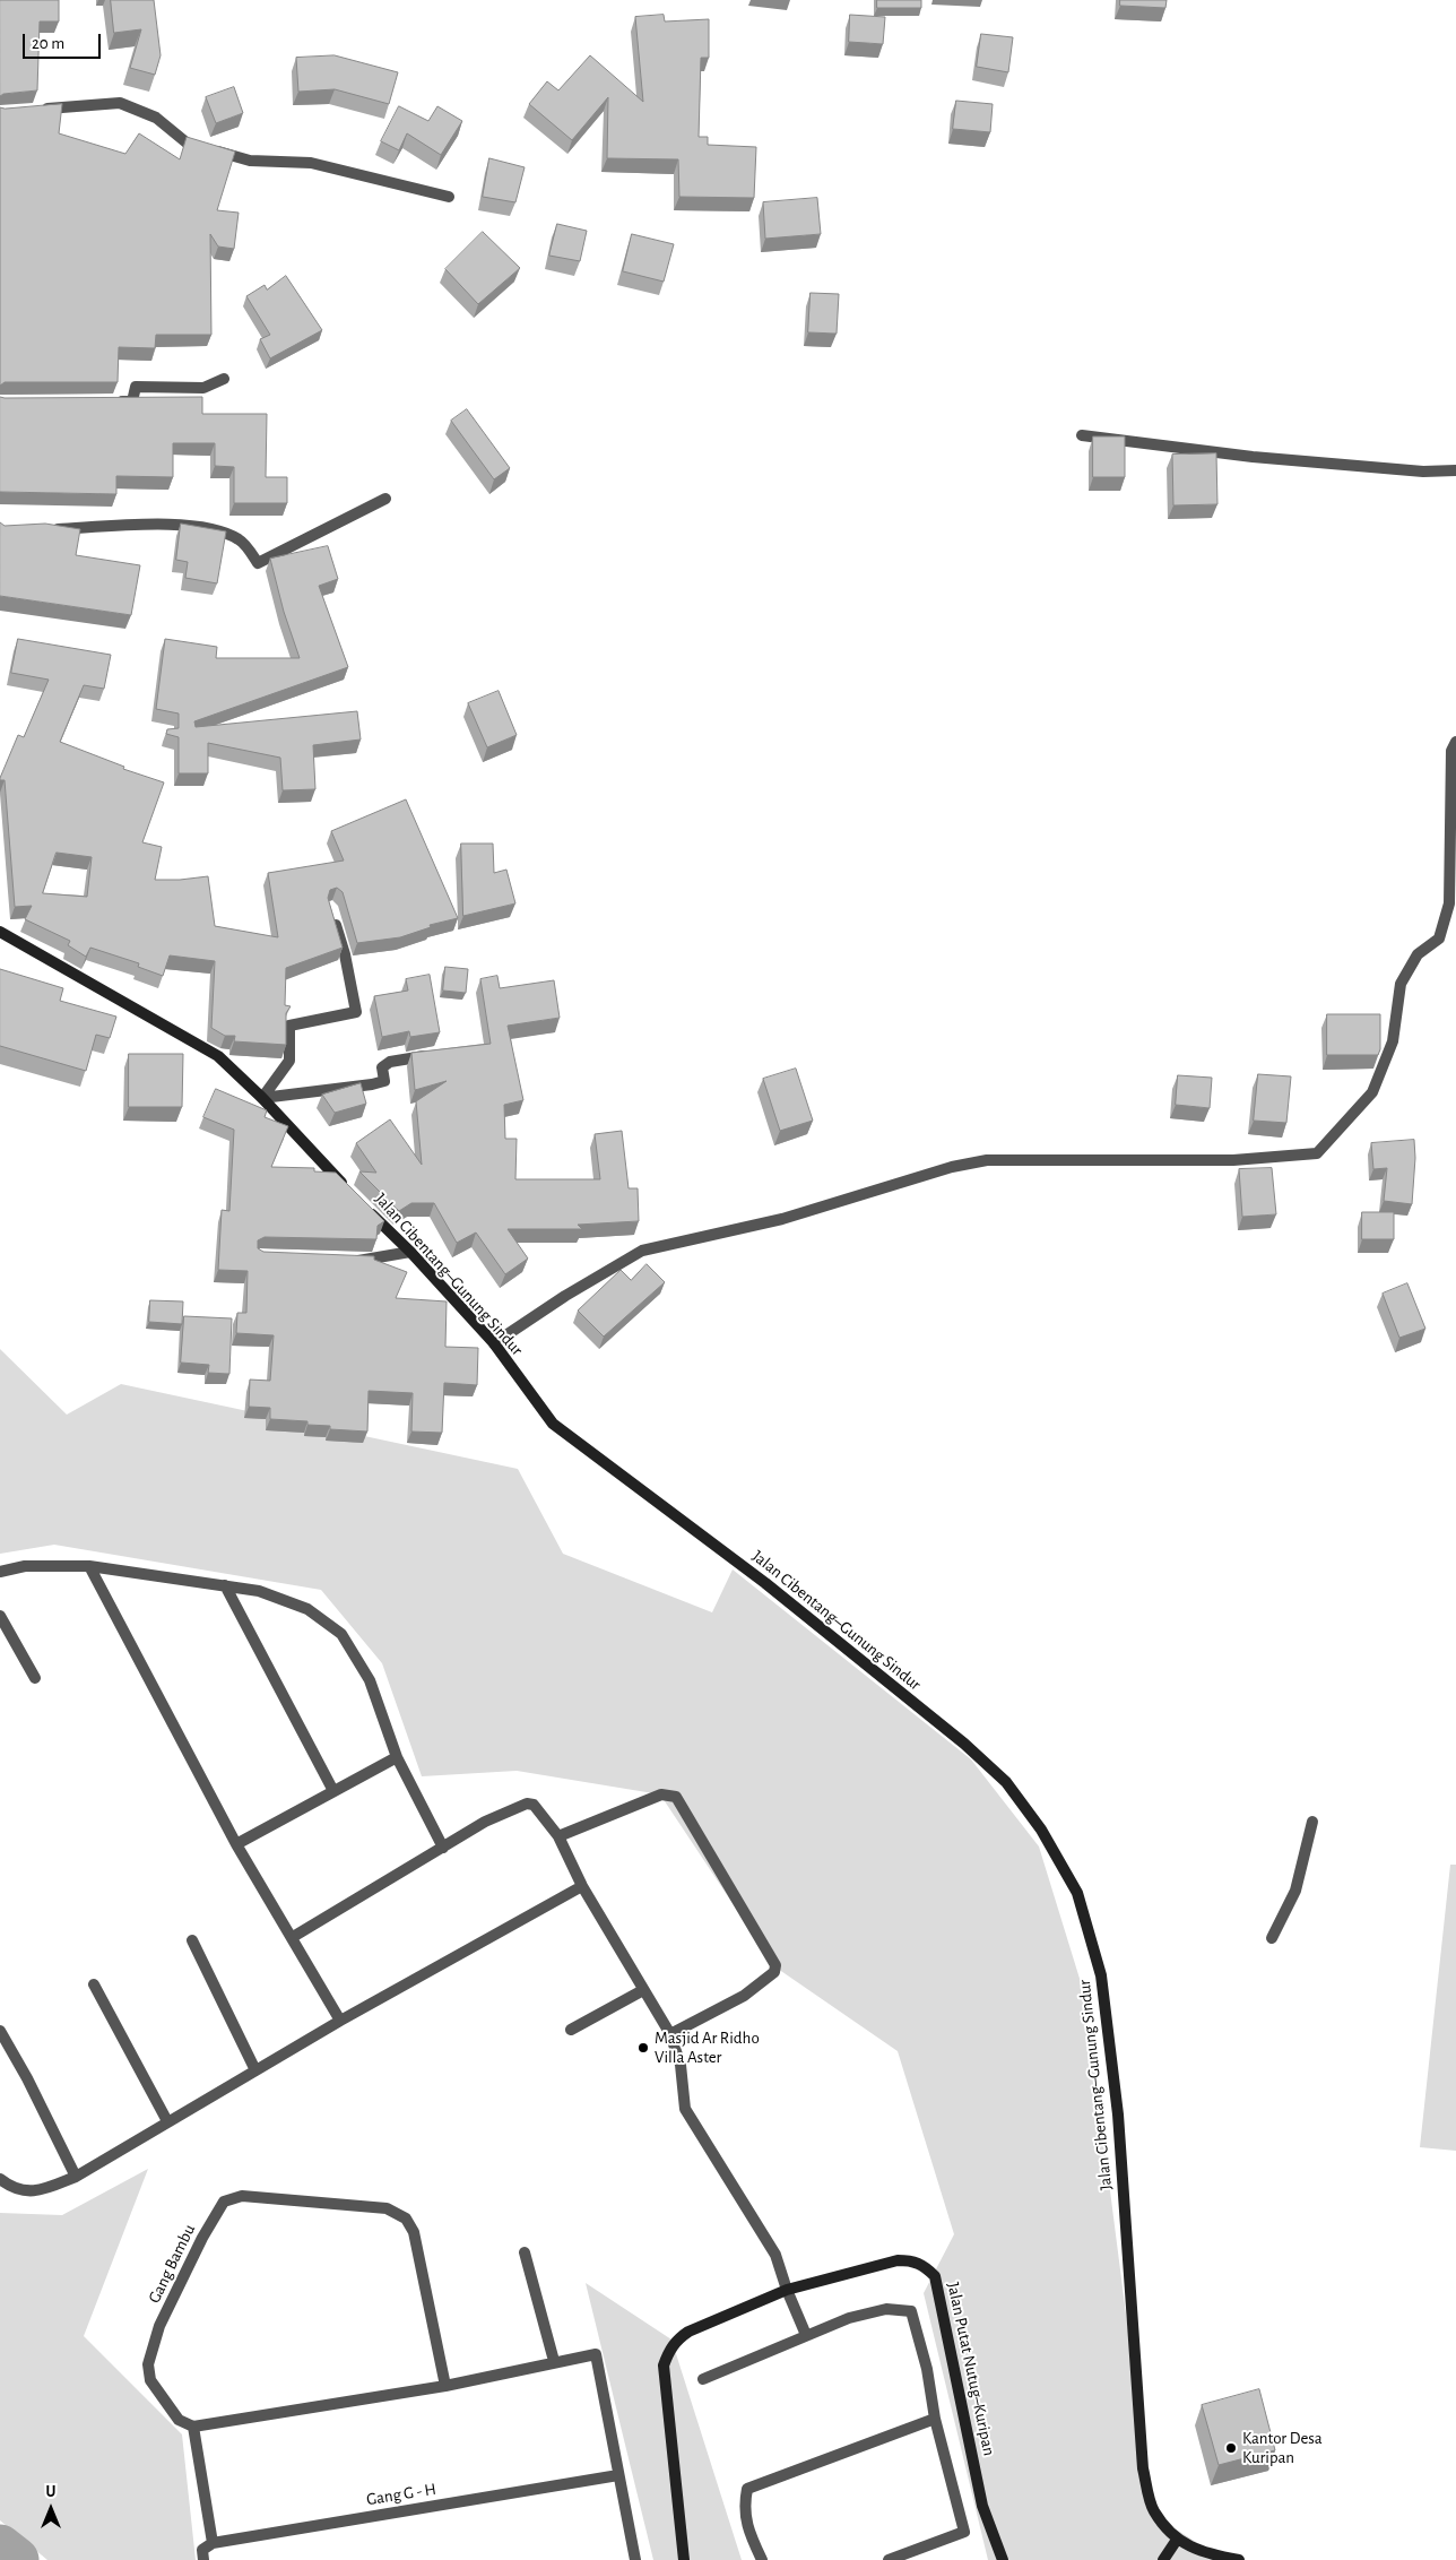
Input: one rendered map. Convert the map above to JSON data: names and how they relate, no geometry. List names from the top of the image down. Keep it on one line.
{"streets":{"street":["Jalan Cibentang–Gunung Sindur","Gang Bambu","Jalan Putat Nutug–Kuripan","Gang G - H"]},"places":["Masjid Ar Ridho Villa Aster","Kantor Desa Kuripan"],"scale_bar":"20 m","north":"top"}
